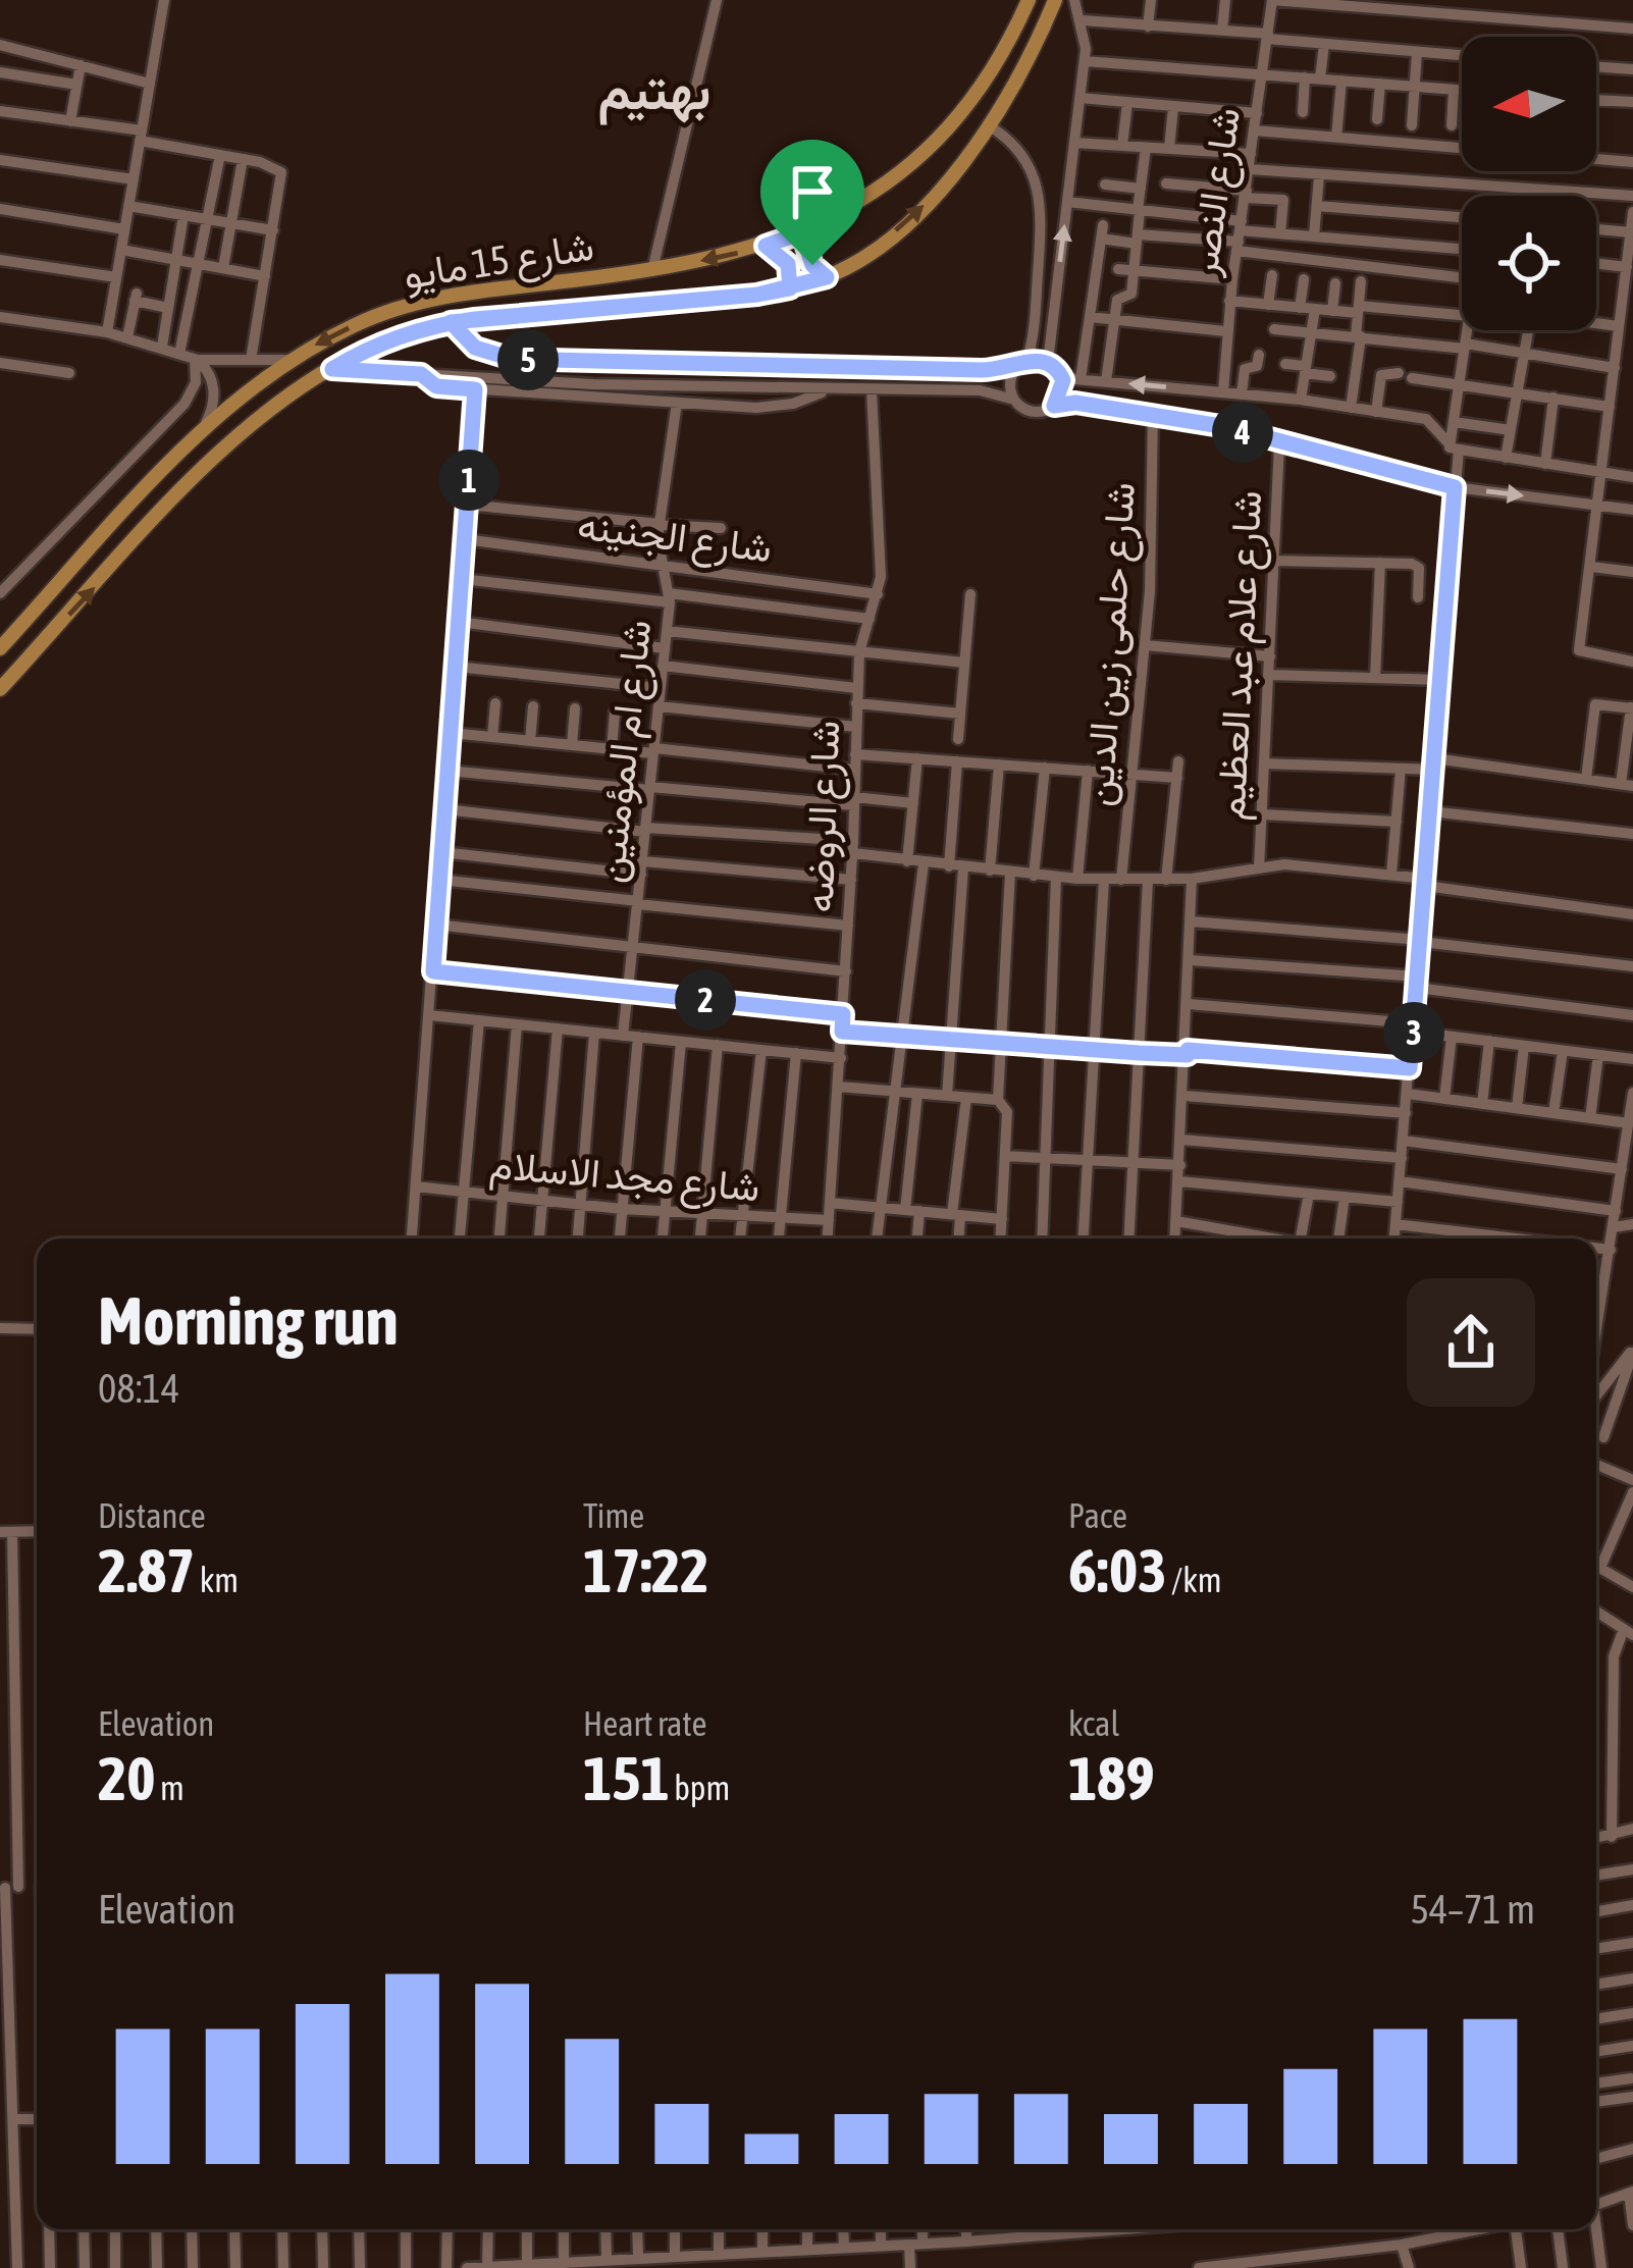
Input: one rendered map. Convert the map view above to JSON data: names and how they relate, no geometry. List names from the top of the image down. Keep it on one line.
{"streets":{"main road":["شارع 15 مايو"],"street":["شارع النصر","شارع الجنينه","شارع حلمى زين الدين","شارع علام عبد العظيم","شارع ام المؤمنين","شارع الروضه","شارع مجد الاسلام"]},"crossings":[["شارع الجنينه","شارع ام المؤمنين"],["شارع الجنينه","شارع الروضه"],["شارع الروضه","شارع مجد الاسلام"]],"districts":["بهتيم"],"north":"left","page":{"pins":["5","4","1","2","3"],"heading":["Morning run","08:14"],"stats":[["Distance","2.87 km"],["Time","17:22"],["Pace","6:03 /km"],["Elevation","20 m"],["Heart rate","151 bpm"],["kcal","189"]],"chart":["Elevation","54–71 m"]}}
